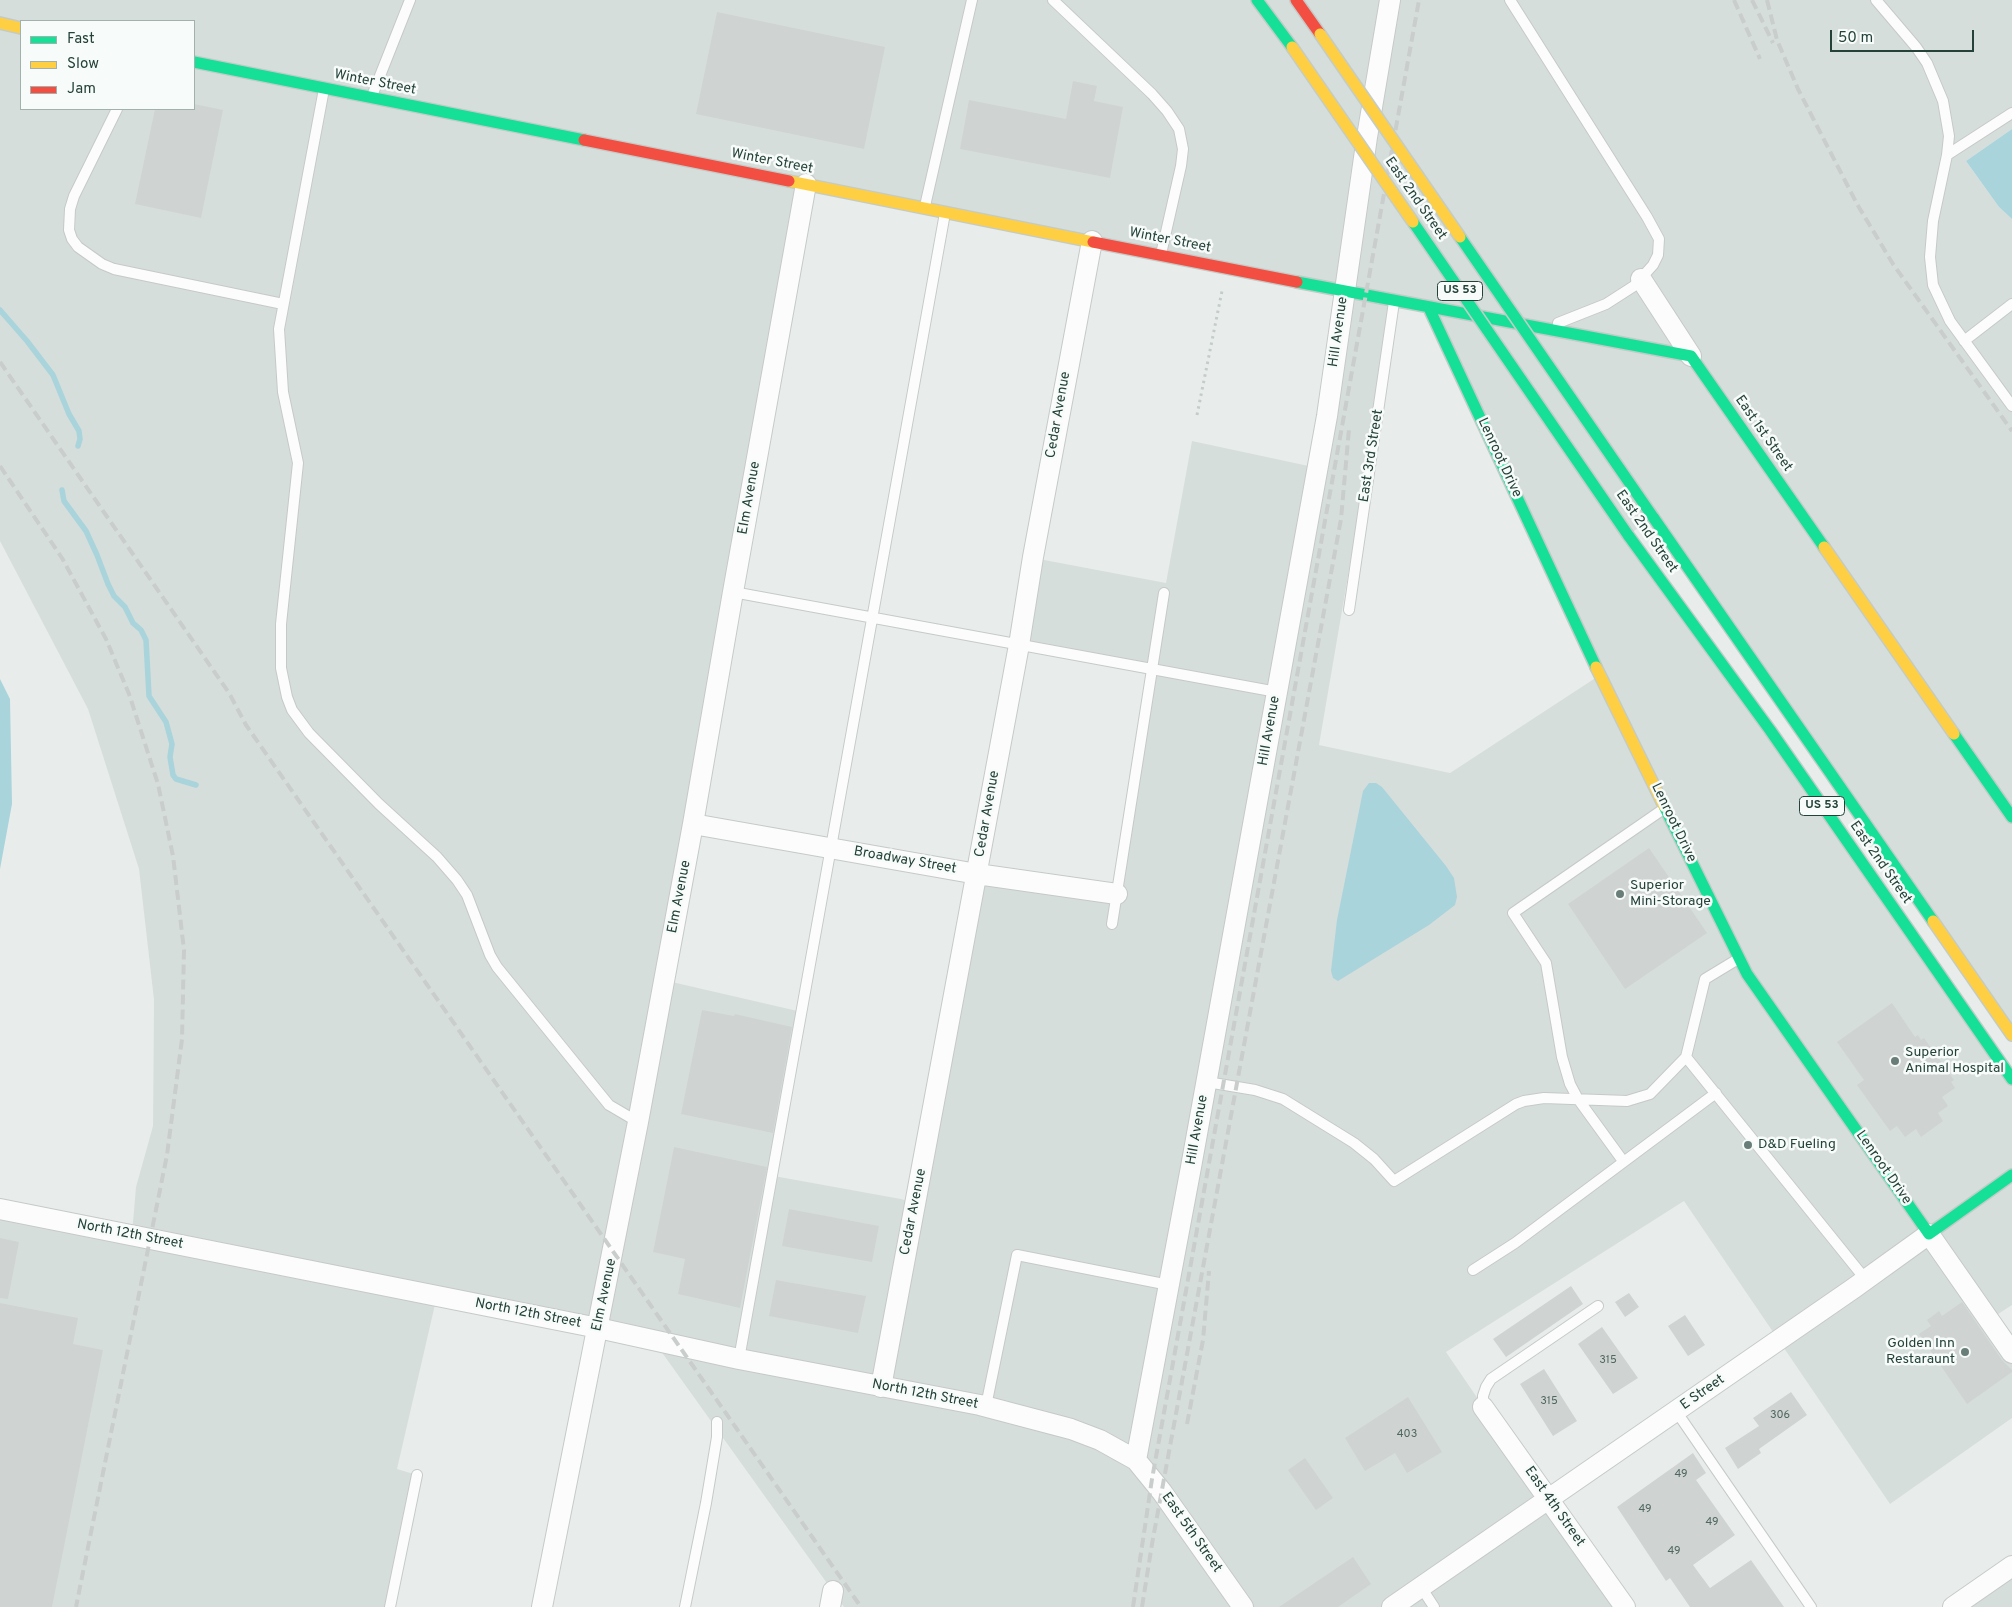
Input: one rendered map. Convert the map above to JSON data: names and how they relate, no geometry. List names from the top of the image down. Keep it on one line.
{"streets":{"main road":["Winter Street","East 2nd Street","US 53","East 1st Street","Lenroot Drive","E Street"],"street":["Hill Avenue","Cedar Avenue","Elm Avenue","Broadway Street","North 12th Street","East 4th Street","East 5th Street"],"lane":["East 3rd Street"]},"crossings":[["Winter Street","Hill Avenue"],["Winter Street","Cedar Avenue"],["Winter Street","Elm Avenue"],["Hill Avenue","North 12th Street"],["Hill Avenue","East 5th Street"],["Cedar Avenue","Broadway Street"],["Cedar Avenue","North 12th Street"],["Lenroot Drive","E Street"],["Elm Avenue","Broadway Street"],["Elm Avenue","North 12th Street"],["North 12th Street","East 5th Street"],["E Street","East 4th Street"]],"places":["Superior Mini-Storage","Superior Animal Hospital","D&D Fueling","Golden Inn Restaraunt"],"house_numbers":["315","315","306","403","49","49","49","49"],"legend":["Fast","Slow","Jam"],"scale_bar":"50 m"}
